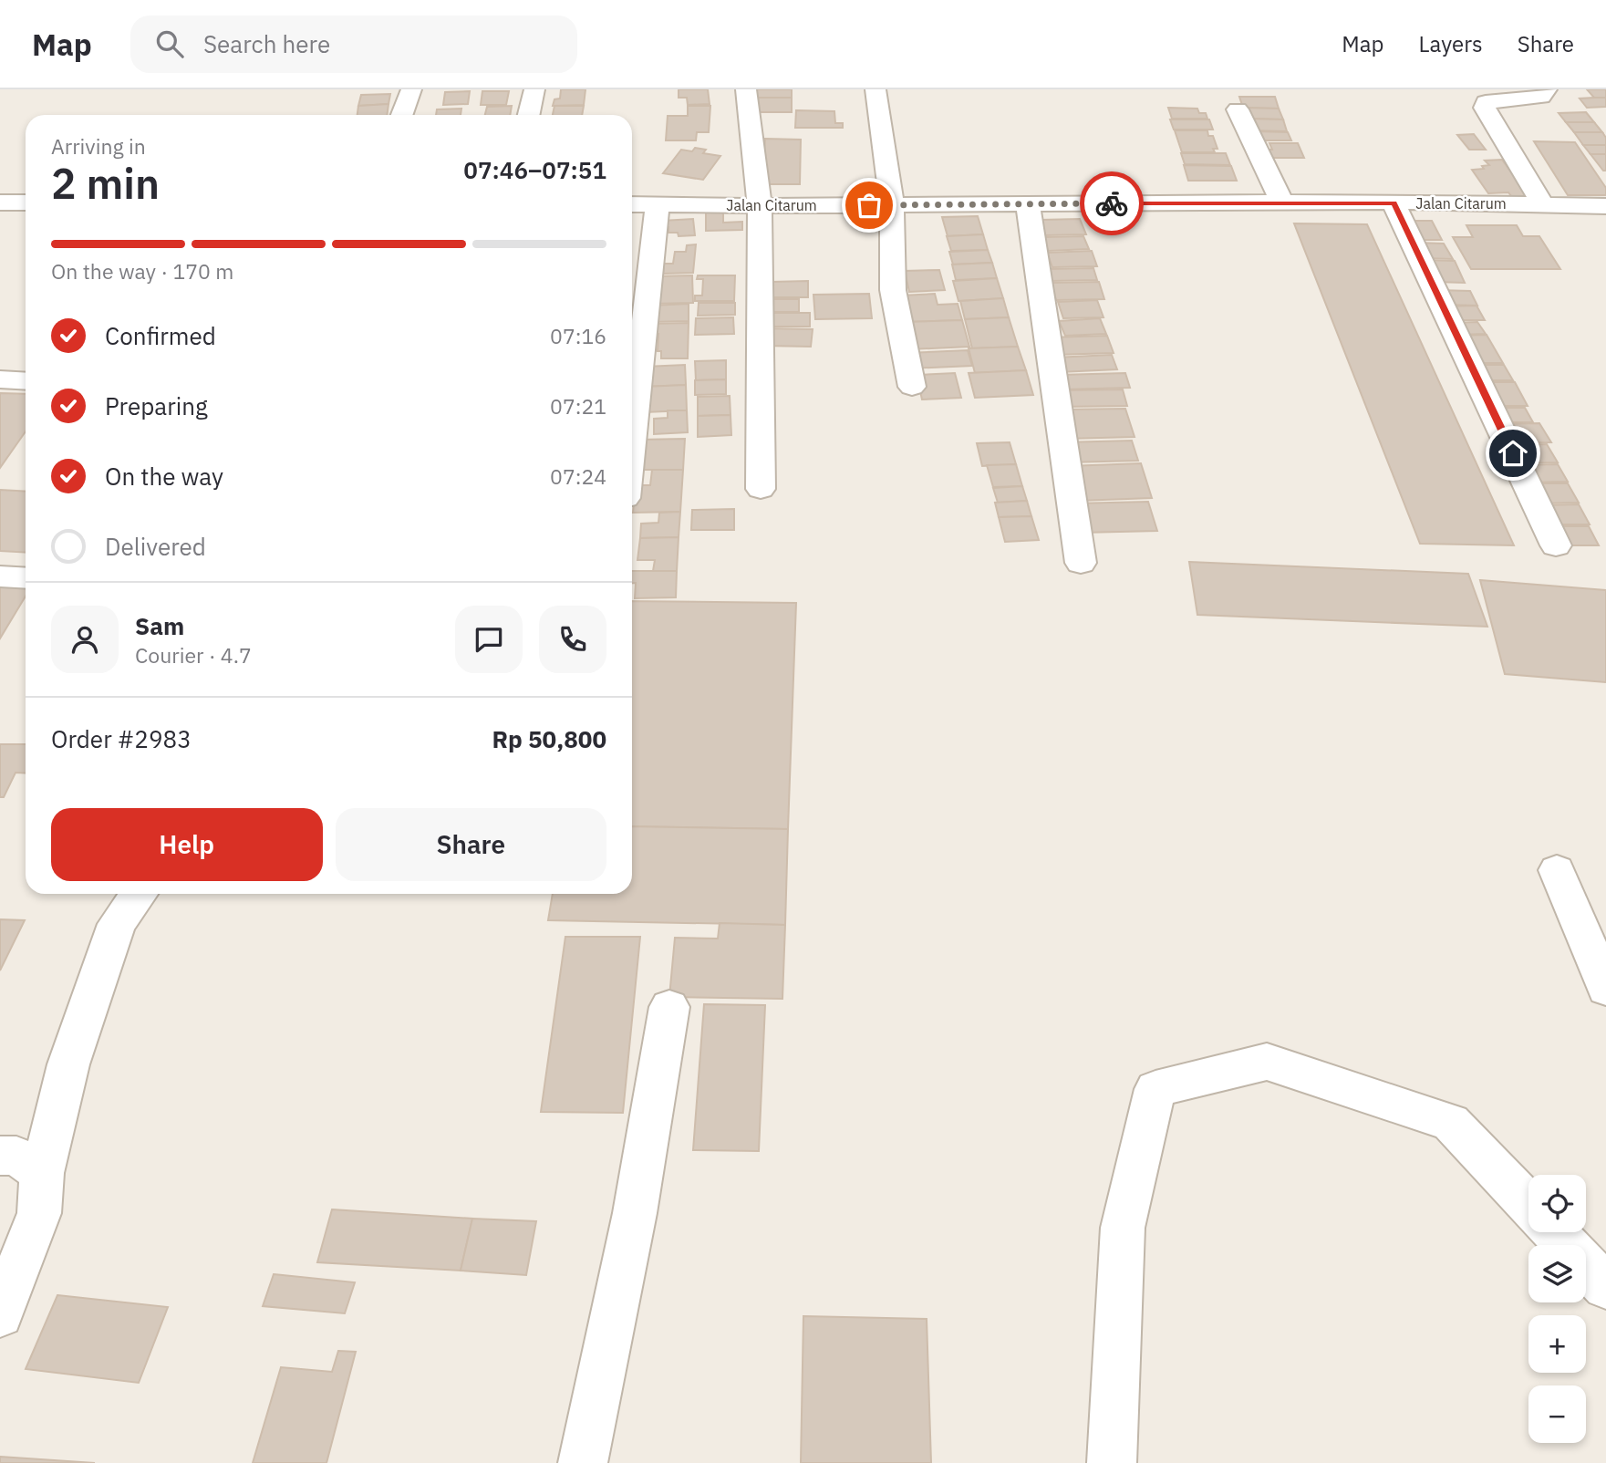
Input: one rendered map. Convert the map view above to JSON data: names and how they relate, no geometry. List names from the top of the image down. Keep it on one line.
{"streets":{"street":["Jalan Citarum"]},"page":{"header":"Map","search":"Search here","nav":["Map","Layers","Share"],"heading":["2 min","Arriving in","07:46–07:51"],"panel":["Sam","Courier · 4.7","Order #2983","Rp 50,800"],"bar":"On the way · 170 m","list":[["Confirmed","07:16"],["Preparing","07:21"],["On the way","07:24"],"Delivered"],"buttons":["Help","Share"],"map_buttons":["+","−"]}}
